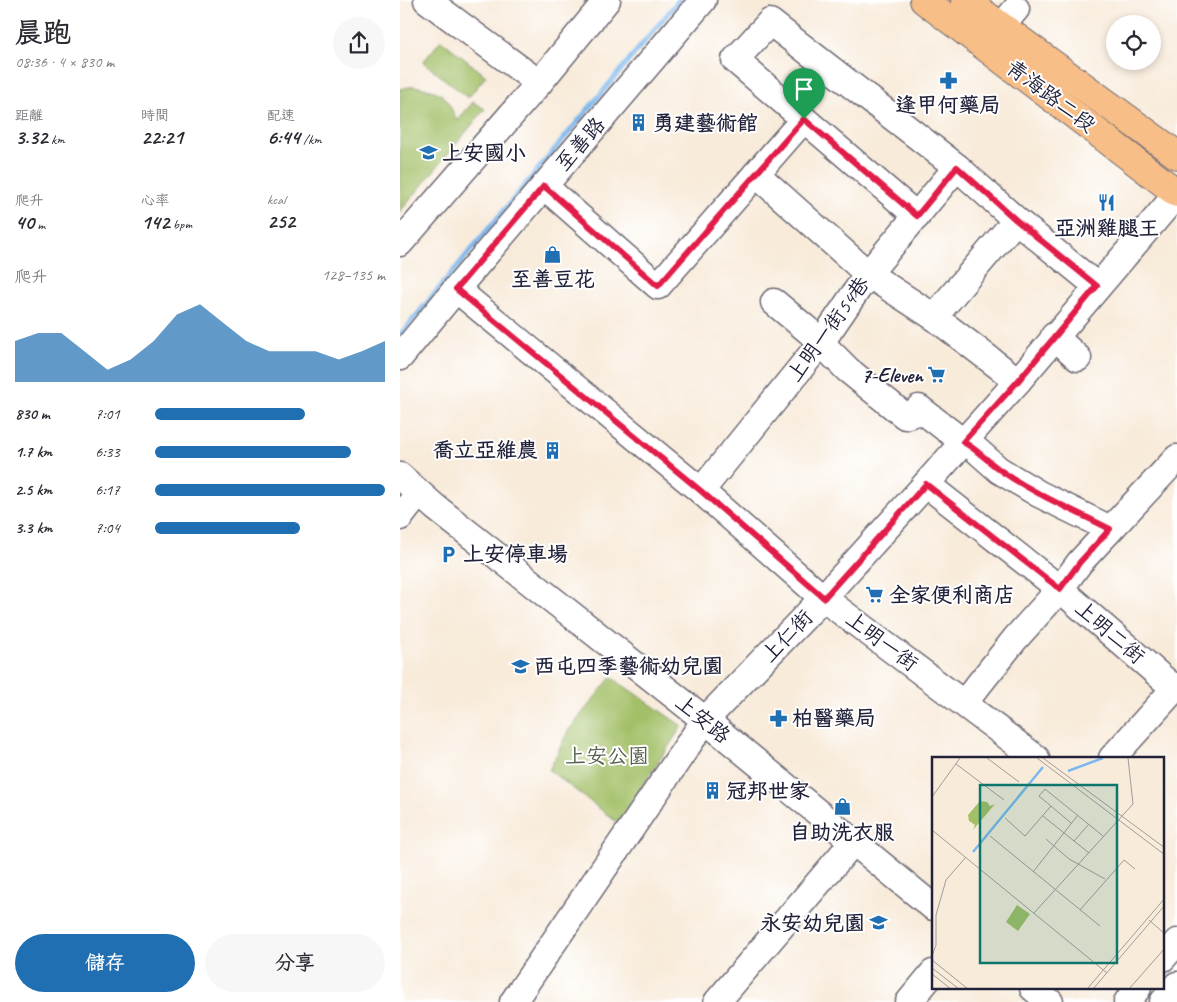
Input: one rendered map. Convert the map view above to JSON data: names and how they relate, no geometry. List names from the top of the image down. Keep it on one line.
{"streets":{"main road":["青海路二段"],"street":["至善路","上明一街54巷","上明二街","上仁街","上明一街","上安路"]},"crossings":[["青海路二段","上仁街"],["至善路","上明一街"],["上明一街54巷","上明一街"],["上明二街","上仁街"],["上仁街","上明一街"],["上仁街","上安路"]],"parks":["上安公園"],"places":{"pharmacy":["逢甲何藥局","柏醫藥局"],"building":["勇建藝術館","喬立亞維農","冠邦世家"],"school or university":["上安國小","西屯四季藝術幼兒園","永安幼兒園"],"restaurant":["亞洲雞腿王"],"shop":["至善豆花","自助洗衣服"],"supermarket":["7-Eleven","全家便利商店"],"parking":["上安停車場"]},"page":{"heading":["晨跑","08:36 · 4 × 830 m"],"stats":[["距離","3.32 km"],["時間","22:21"],["配速","6:44 /km"],["爬升","40 m"],["心率","142 bpm"],["kcal","252"]],"chart":["爬升","128–135 m"],"list":[{"name":"830 m","note":"7:01"},{"name":"1.7 km","note":"6:33"},{"name":"2.5 km","note":"6:17"},{"name":"3.3 km","note":"7:04"}],"buttons":["儲存","分享"]}}
